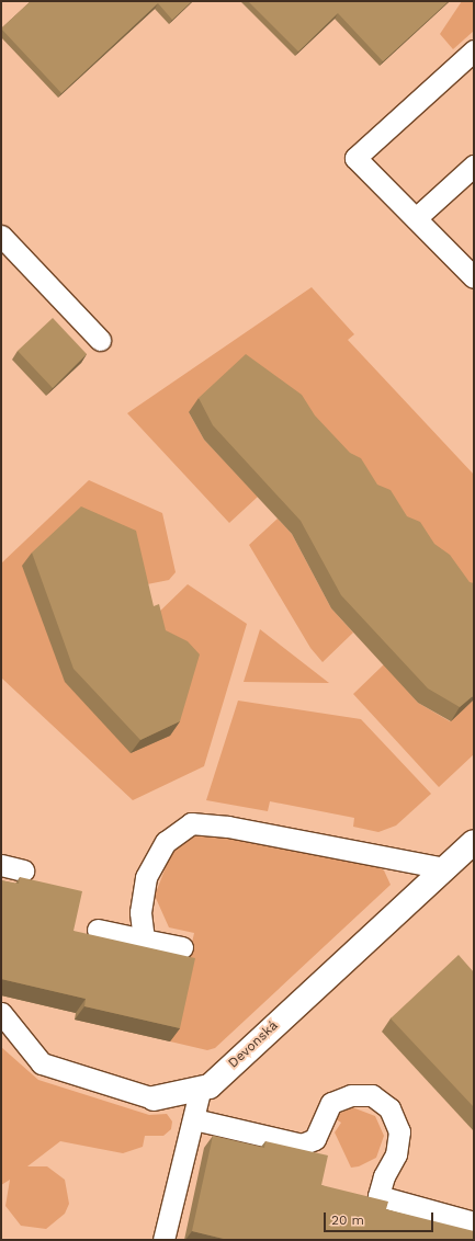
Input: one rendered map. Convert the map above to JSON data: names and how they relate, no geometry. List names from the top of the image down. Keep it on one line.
{"streets":{"street":["Devonská"]},"scale_bar":"20 m"}
